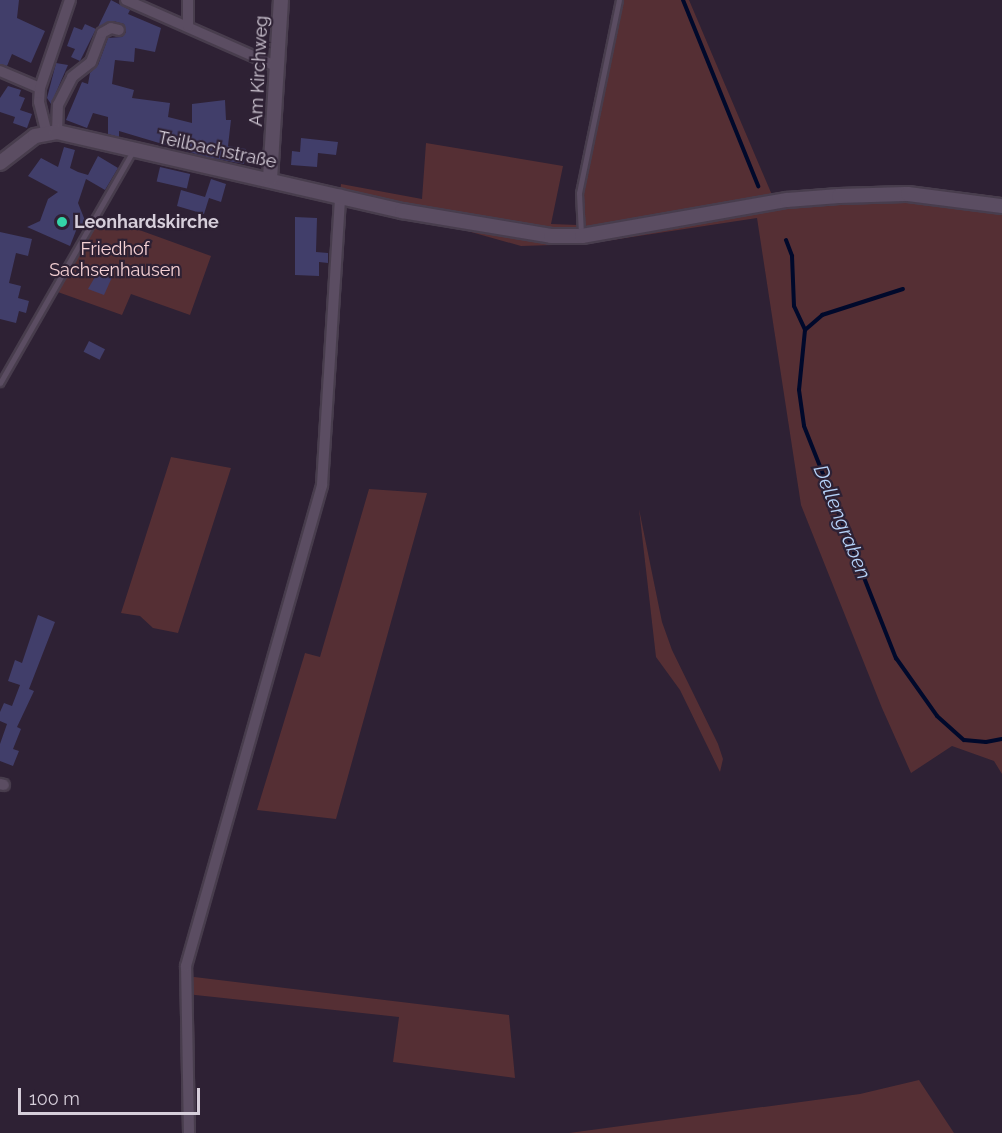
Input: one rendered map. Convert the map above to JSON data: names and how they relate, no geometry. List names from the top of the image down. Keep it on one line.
{"streets":{"street":["Am Kirchweg","Teilbachstraße"]},"crossings":[["Am Kirchweg","Teilbachstraße"]],"water":["Dellengraben"],"parks":["Friedhof Sachsenhausen"],"places":["Leonhardskirche"],"scale_bar":"100 m"}
